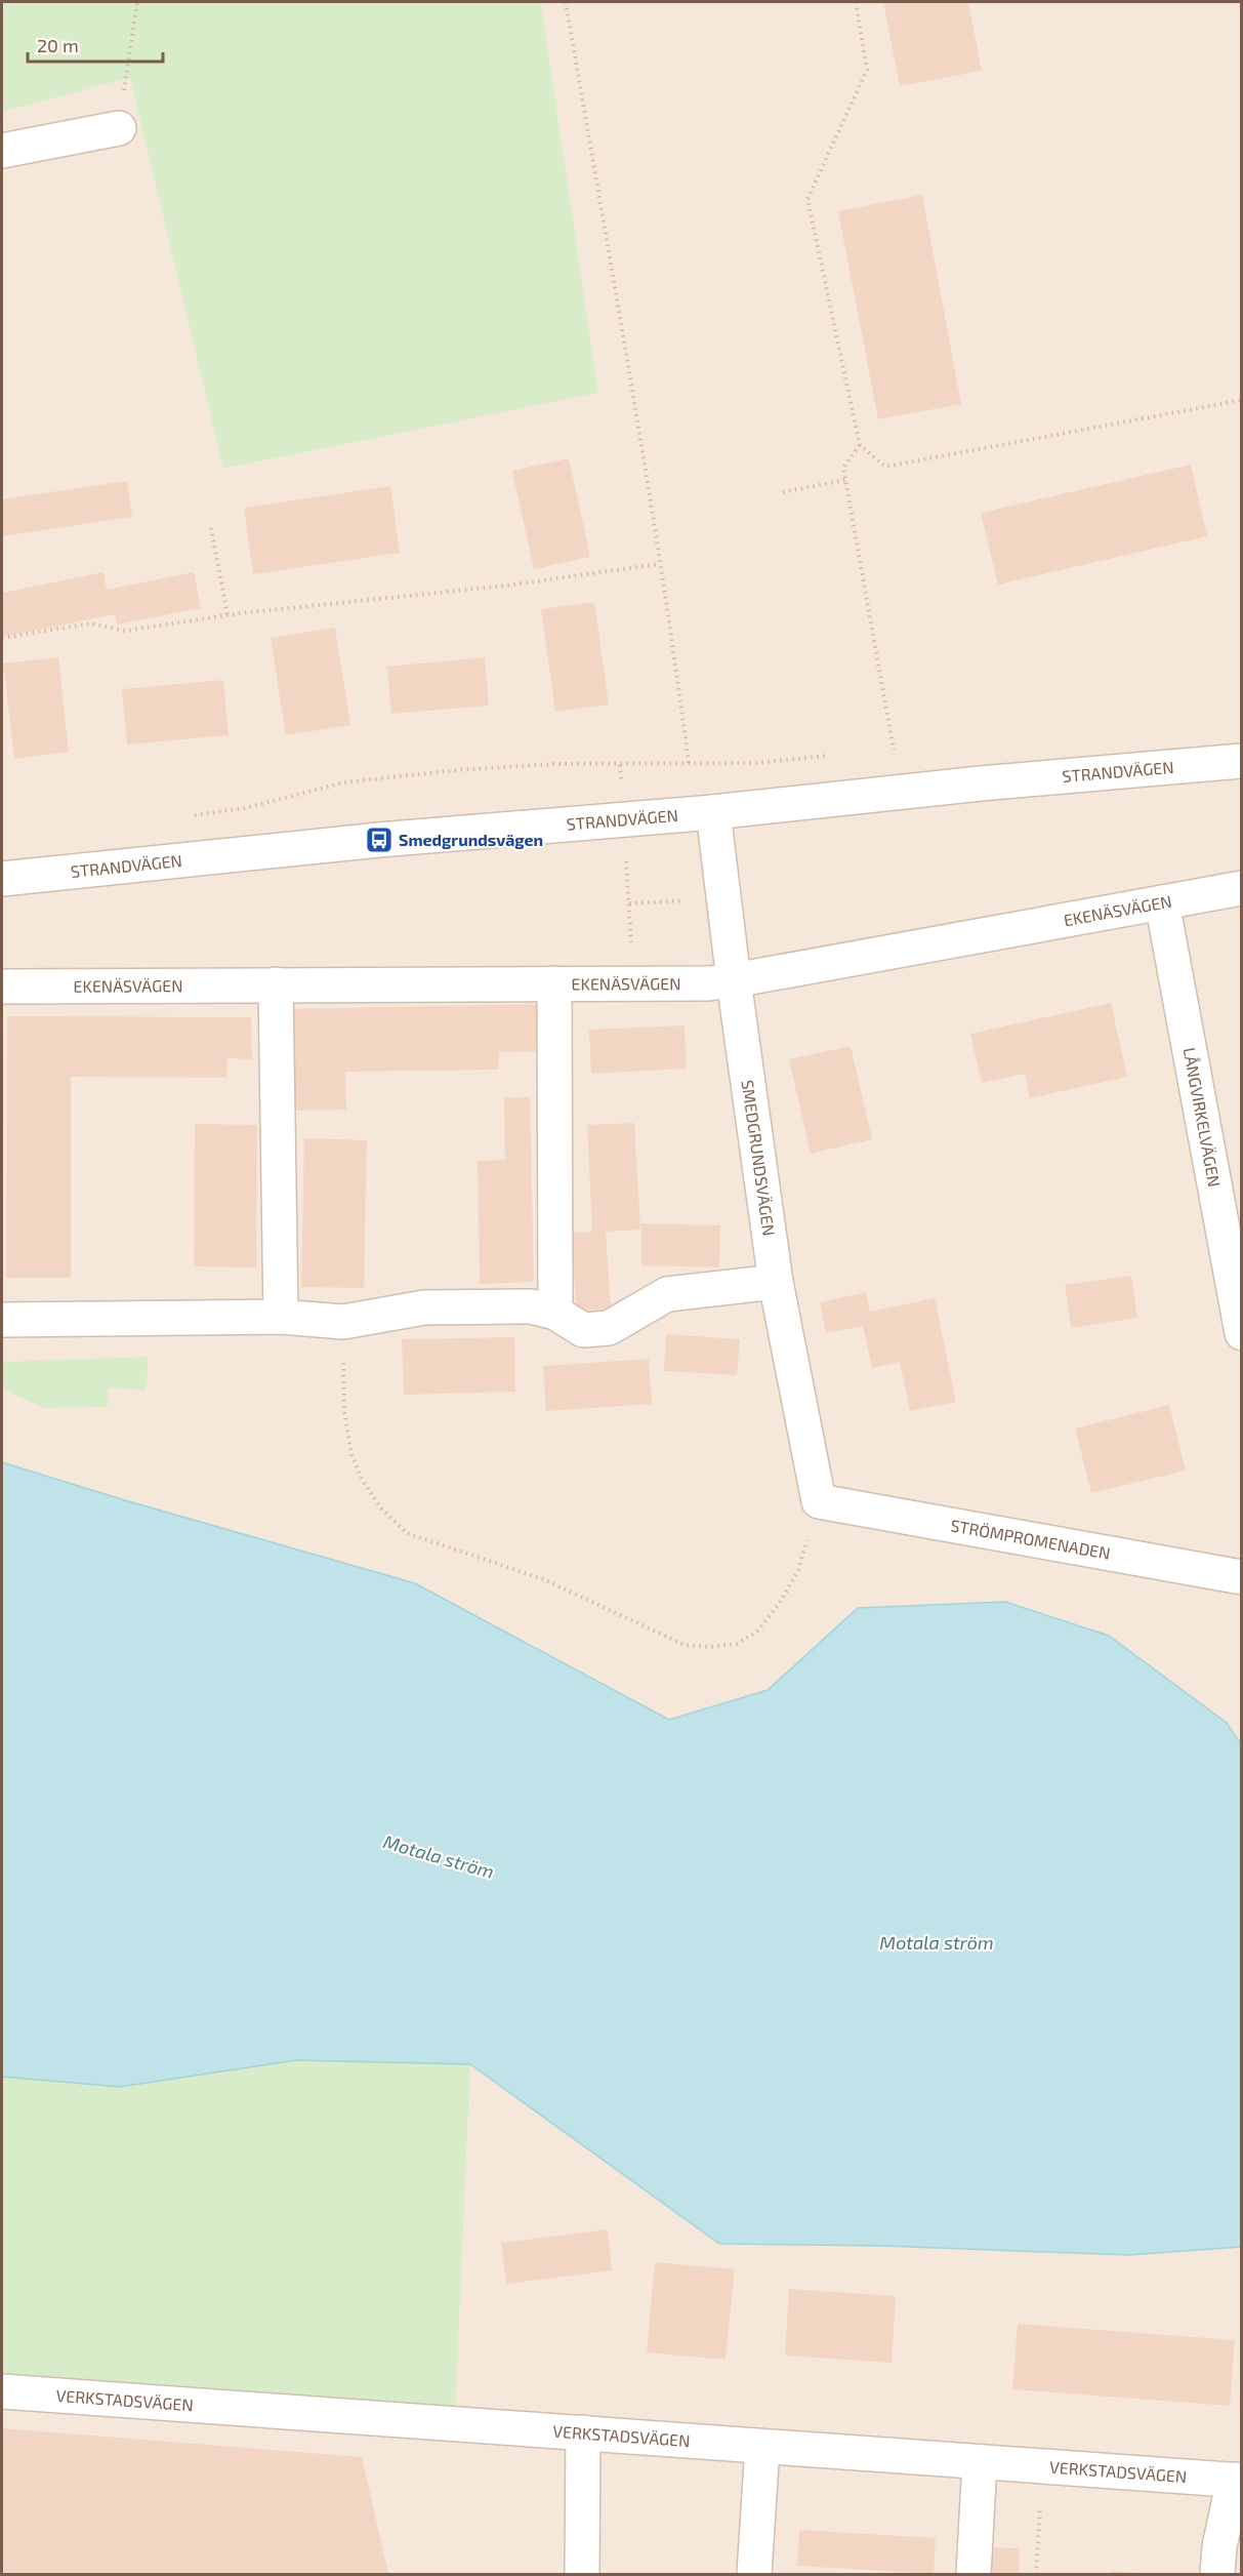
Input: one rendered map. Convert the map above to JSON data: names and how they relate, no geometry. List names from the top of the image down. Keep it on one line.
{"streets":{"street":["STRANDVÄGEN","EKENÄSVÄGEN","LÅNGVIRKELVÄGEN","SMEDGRUNDSVÄGEN","STRÖMPROMENADEN","VERKSTADSVÄGEN"]},"crossings":[["STRANDVÄGEN","SMEDGRUNDSVÄGEN"],["EKENÄSVÄGEN","LÅNGVIRKELVÄGEN"],["EKENÄSVÄGEN","SMEDGRUNDSVÄGEN"],["SMEDGRUNDSVÄGEN","STRÖMPROMENADEN"]],"water":["Motala ström"],"places":{"bus stop":["Smedgrundsvägen"]},"scale_bar":"20 m"}
